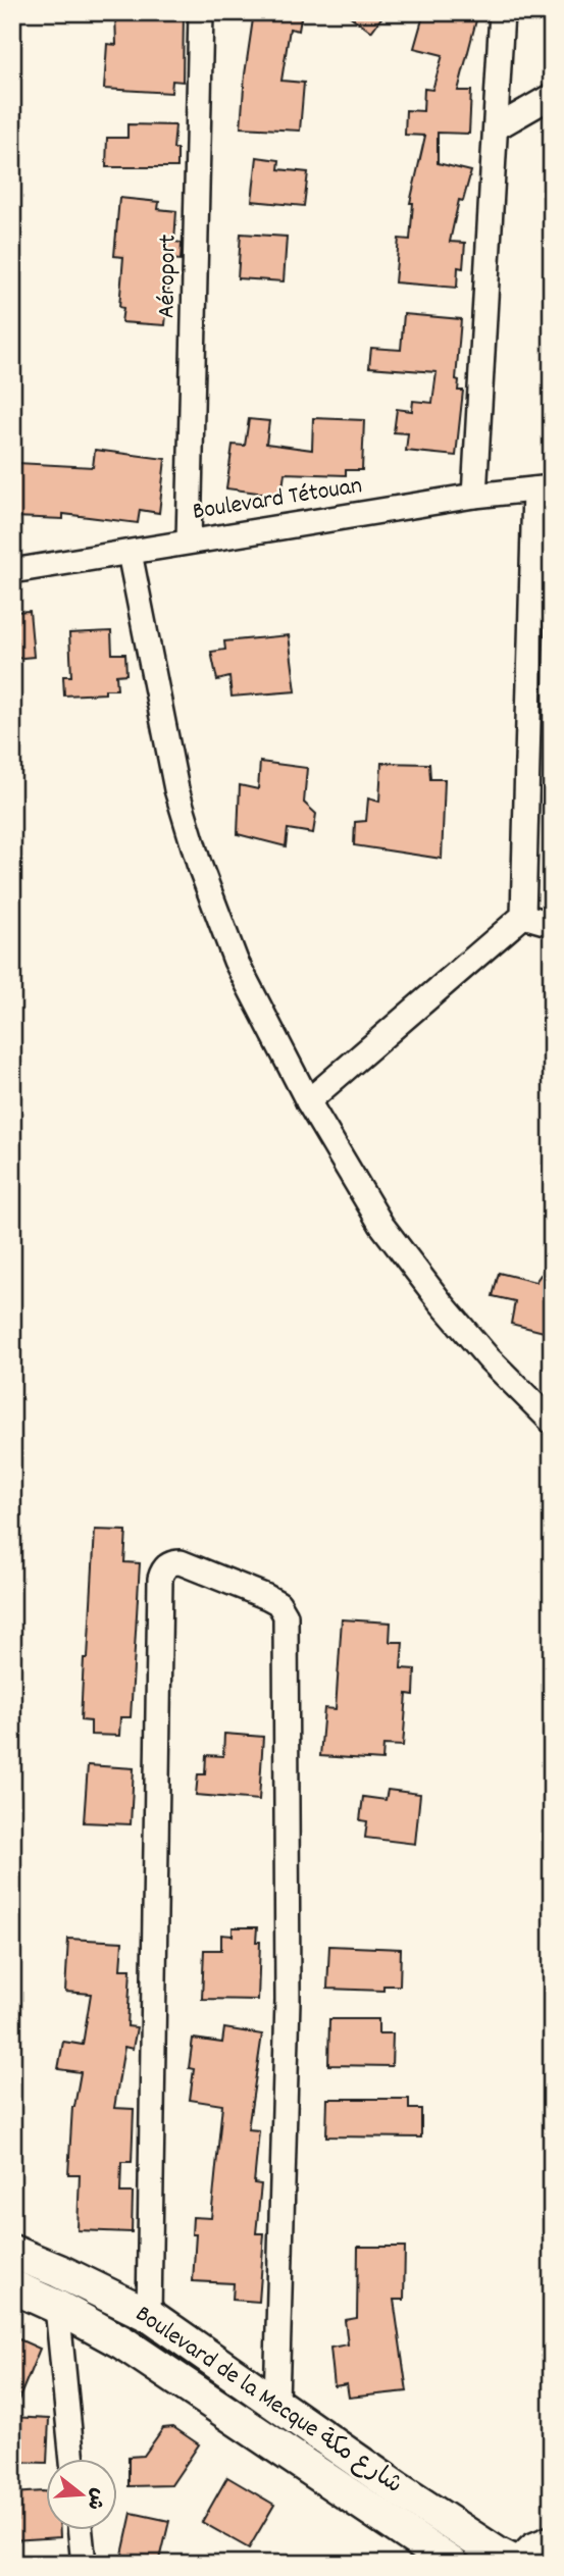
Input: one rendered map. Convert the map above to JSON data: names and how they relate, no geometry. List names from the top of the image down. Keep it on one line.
{"streets":{"main road":["Boulevard de la Mecque شارع مكة"],"street":["Aéroport","Boulevard Tétouan"]},"crossings":[["Aéroport","Boulevard Tétouan"]],"north":"right"}
